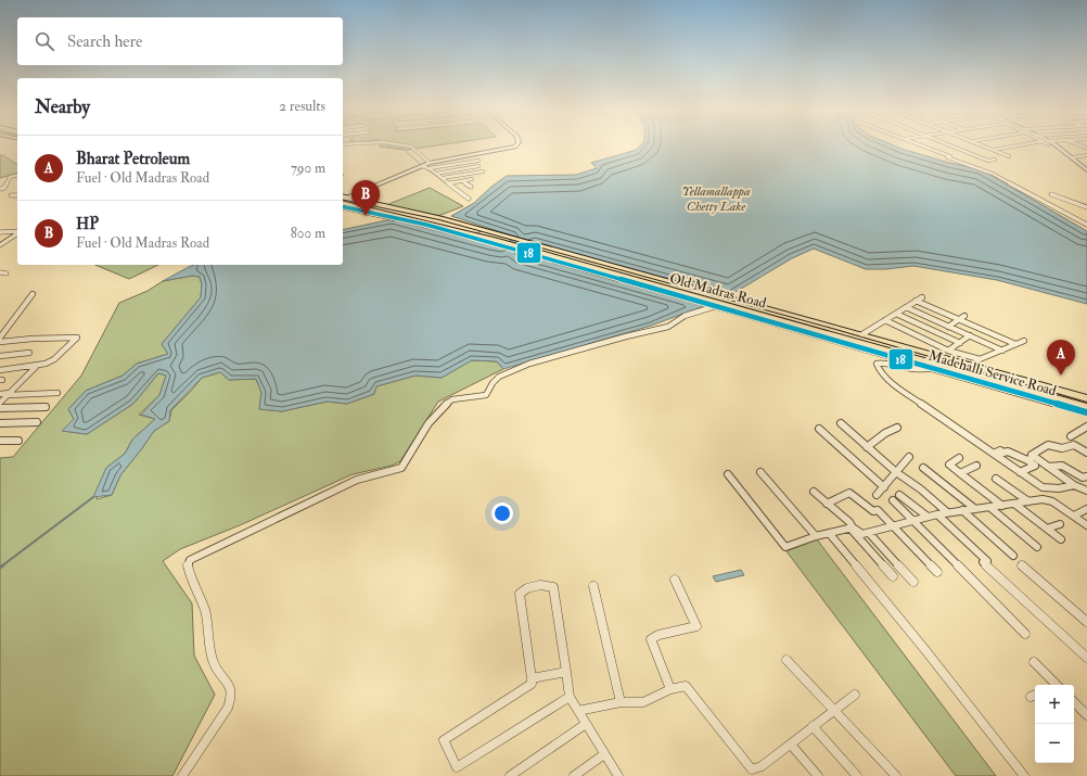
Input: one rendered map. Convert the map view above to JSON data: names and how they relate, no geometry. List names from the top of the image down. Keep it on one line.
{"streets":{"main road":["Old Madras Road","Madehalli Service Road"]},"crossings":[["Old Madras Road","Madehalli Service Road"]],"water":["Yellamallappa Chetty Lake"],"lines":["transit line 18"],"page":{"search":"Search here","heading":["Nearby","2 results"],"list":[{"mark":"A","name":"Bharat Petroleum","note":"Fuel · Old Madras Road","value":"790 m"},{"mark":"B","name":"HP","note":"Fuel · Old Madras Road","value":"800 m"}],"pins":["B","A"],"map_buttons":["+","−"]}}
